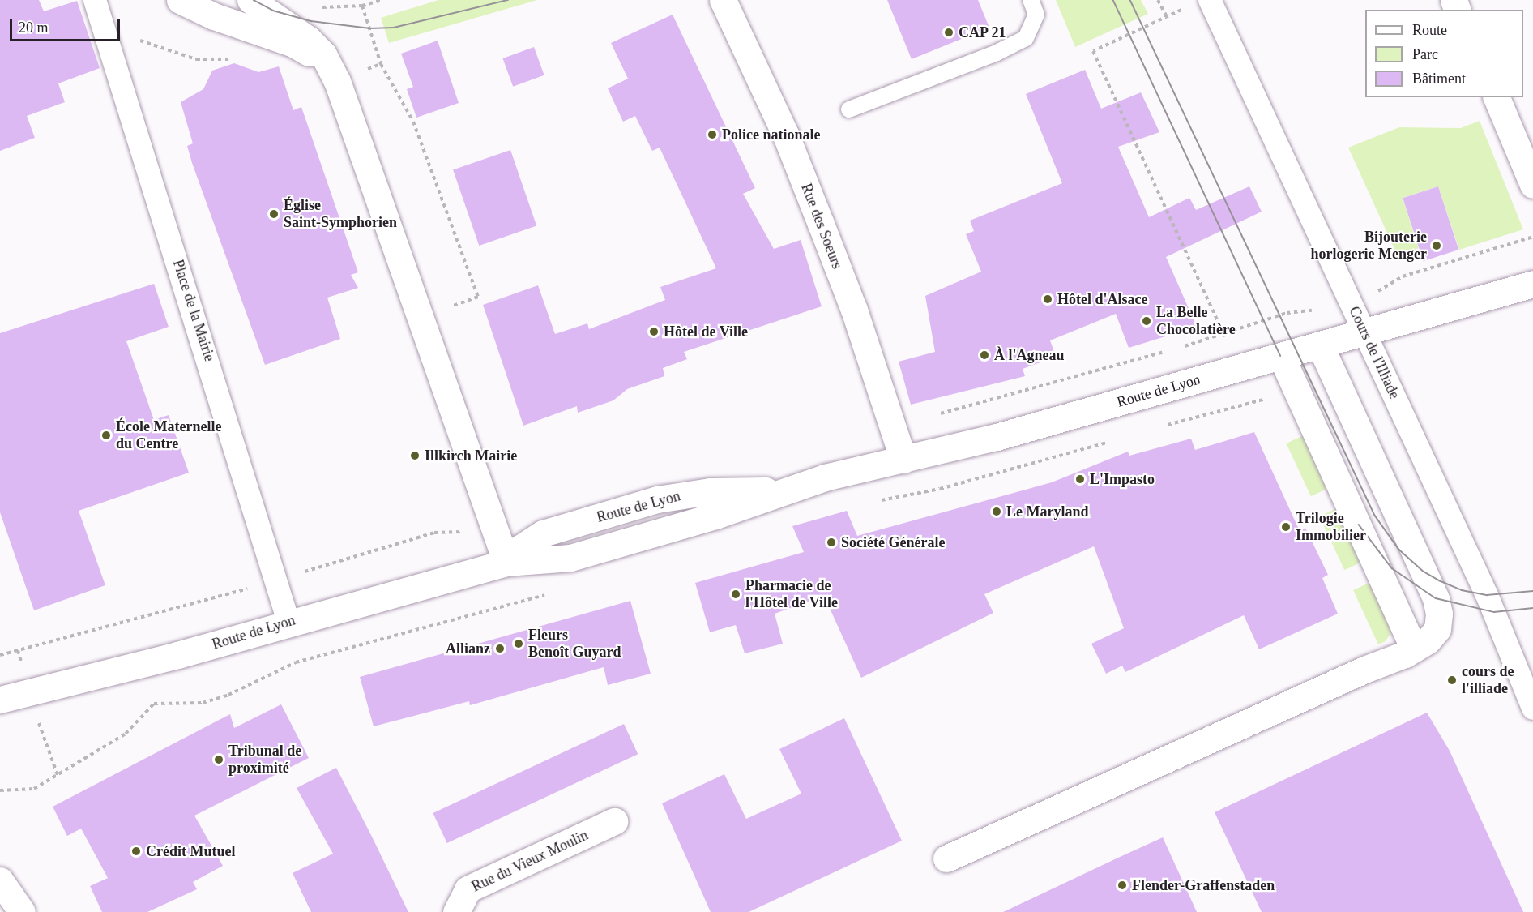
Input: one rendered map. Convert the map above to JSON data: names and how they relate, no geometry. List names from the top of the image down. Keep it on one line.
{"streets":{"street":["Rue des Soeurs","Place de la Mairie","Cours de l'Illiade","Route de Lyon","Rue du Vieux Moulin"]},"crossings":[["Rue des Soeurs","Route de Lyon"],["Place de la Mairie","Route de Lyon"],["Cours de l'Illiade","Route de Lyon"]],"places":["CAP 21","Police nationale","Église Saint-Symphorien","Bijouterie horlogerie Menger","Hôtel d'Alsace","La Belle Chocolatière","Hôtel de Ville","À l'Agneau","École Maternelle du Centre","Illkirch Mairie","L'Impasto","Le Maryland","Trilogie Immobilier","Société Générale","Pharmacie de l'Hôtel de Ville","Fleurs Benoît Guyard","Allianz","cours de l'illiade","Tribunal de proximité","Crédit Mutuel","Flender-Graffenstaden"],"legend":["Route","Parc","Bâtiment"],"scale_bar":"20 m"}
